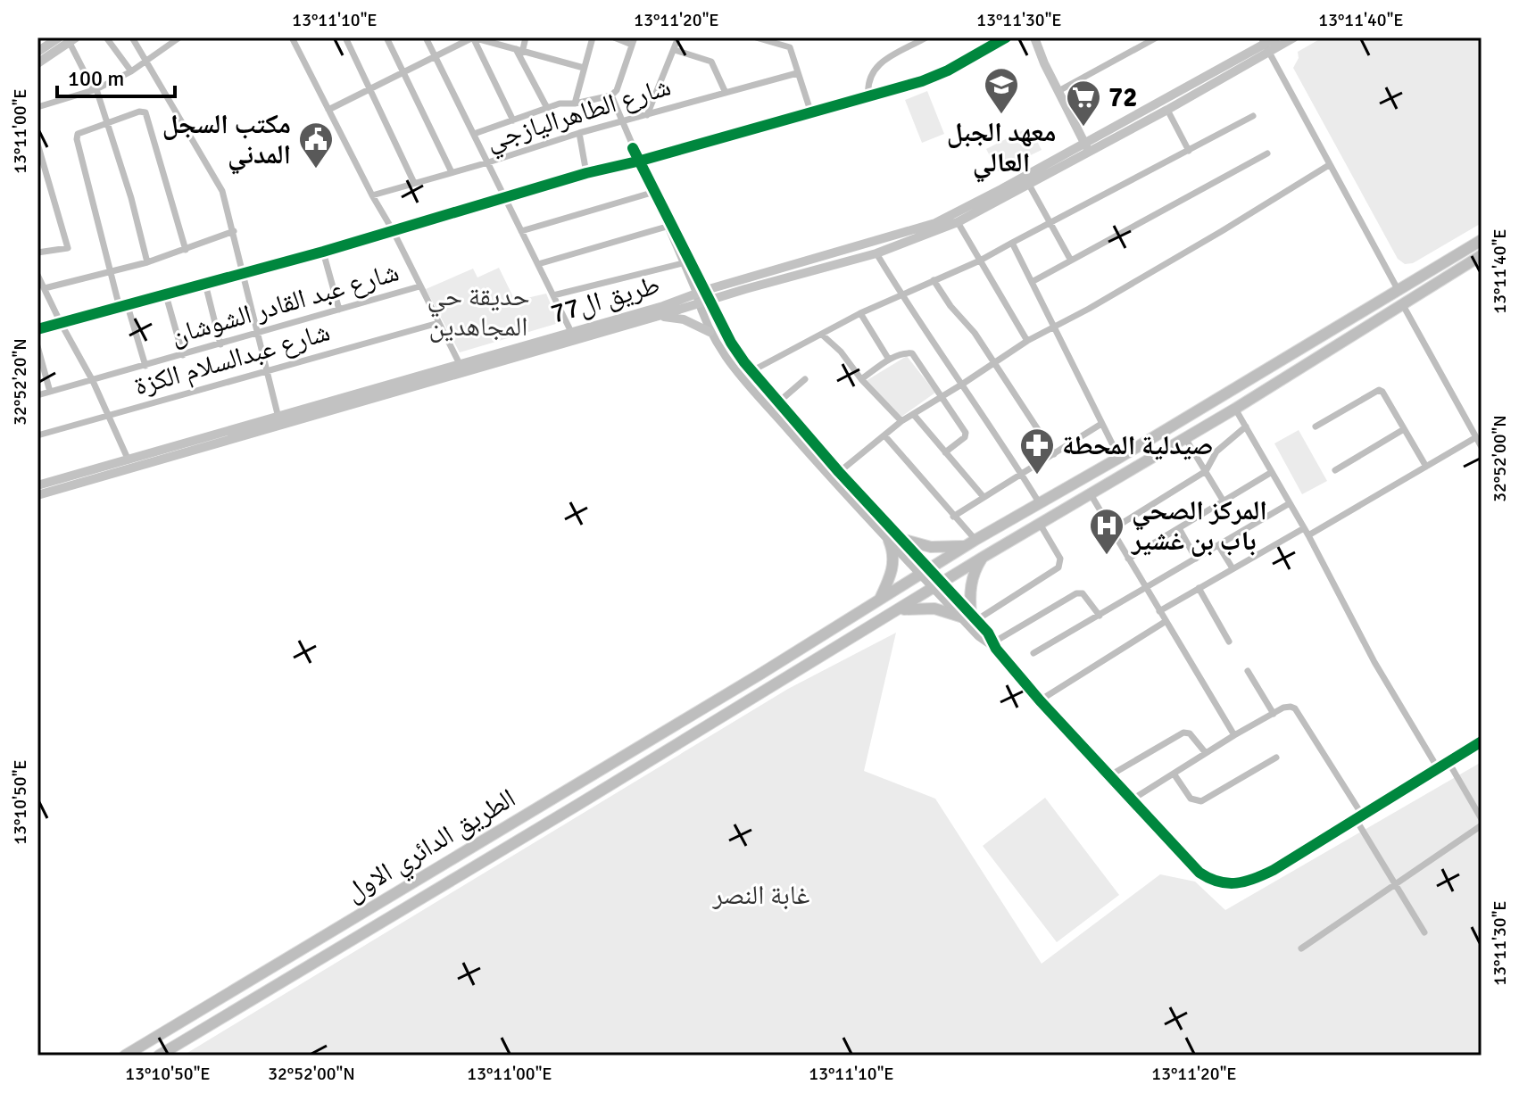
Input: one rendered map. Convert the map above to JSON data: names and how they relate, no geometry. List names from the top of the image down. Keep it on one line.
{"streets":{"highway":["الطريق الدائري الاول"],"main road":["طريق ال77"],"street":["شارع الطاهراليازجي","شارع عبد القادر الشوشان","شارع عبدالسلام الكزة"]},"parks":["حديقة حي المجاهدين","غابة النصر"],"places":{"school or university":["معهد الجبل العالي"],"supermarket":["72"],"public building":["مكتب السجل المدني"],"pharmacy":["صيدلية المحطة"],"hospital":["المركز الصحي باب بن غشير"]},"scale_bar":"100 m","coordinates":["13°11'10\"E","13°11'20\"E","13°11'30\"E","13°11'40\"E","13°11'00\"E","32°52'20\"N","32°52'00\"N","13°10'50\"E"]}
